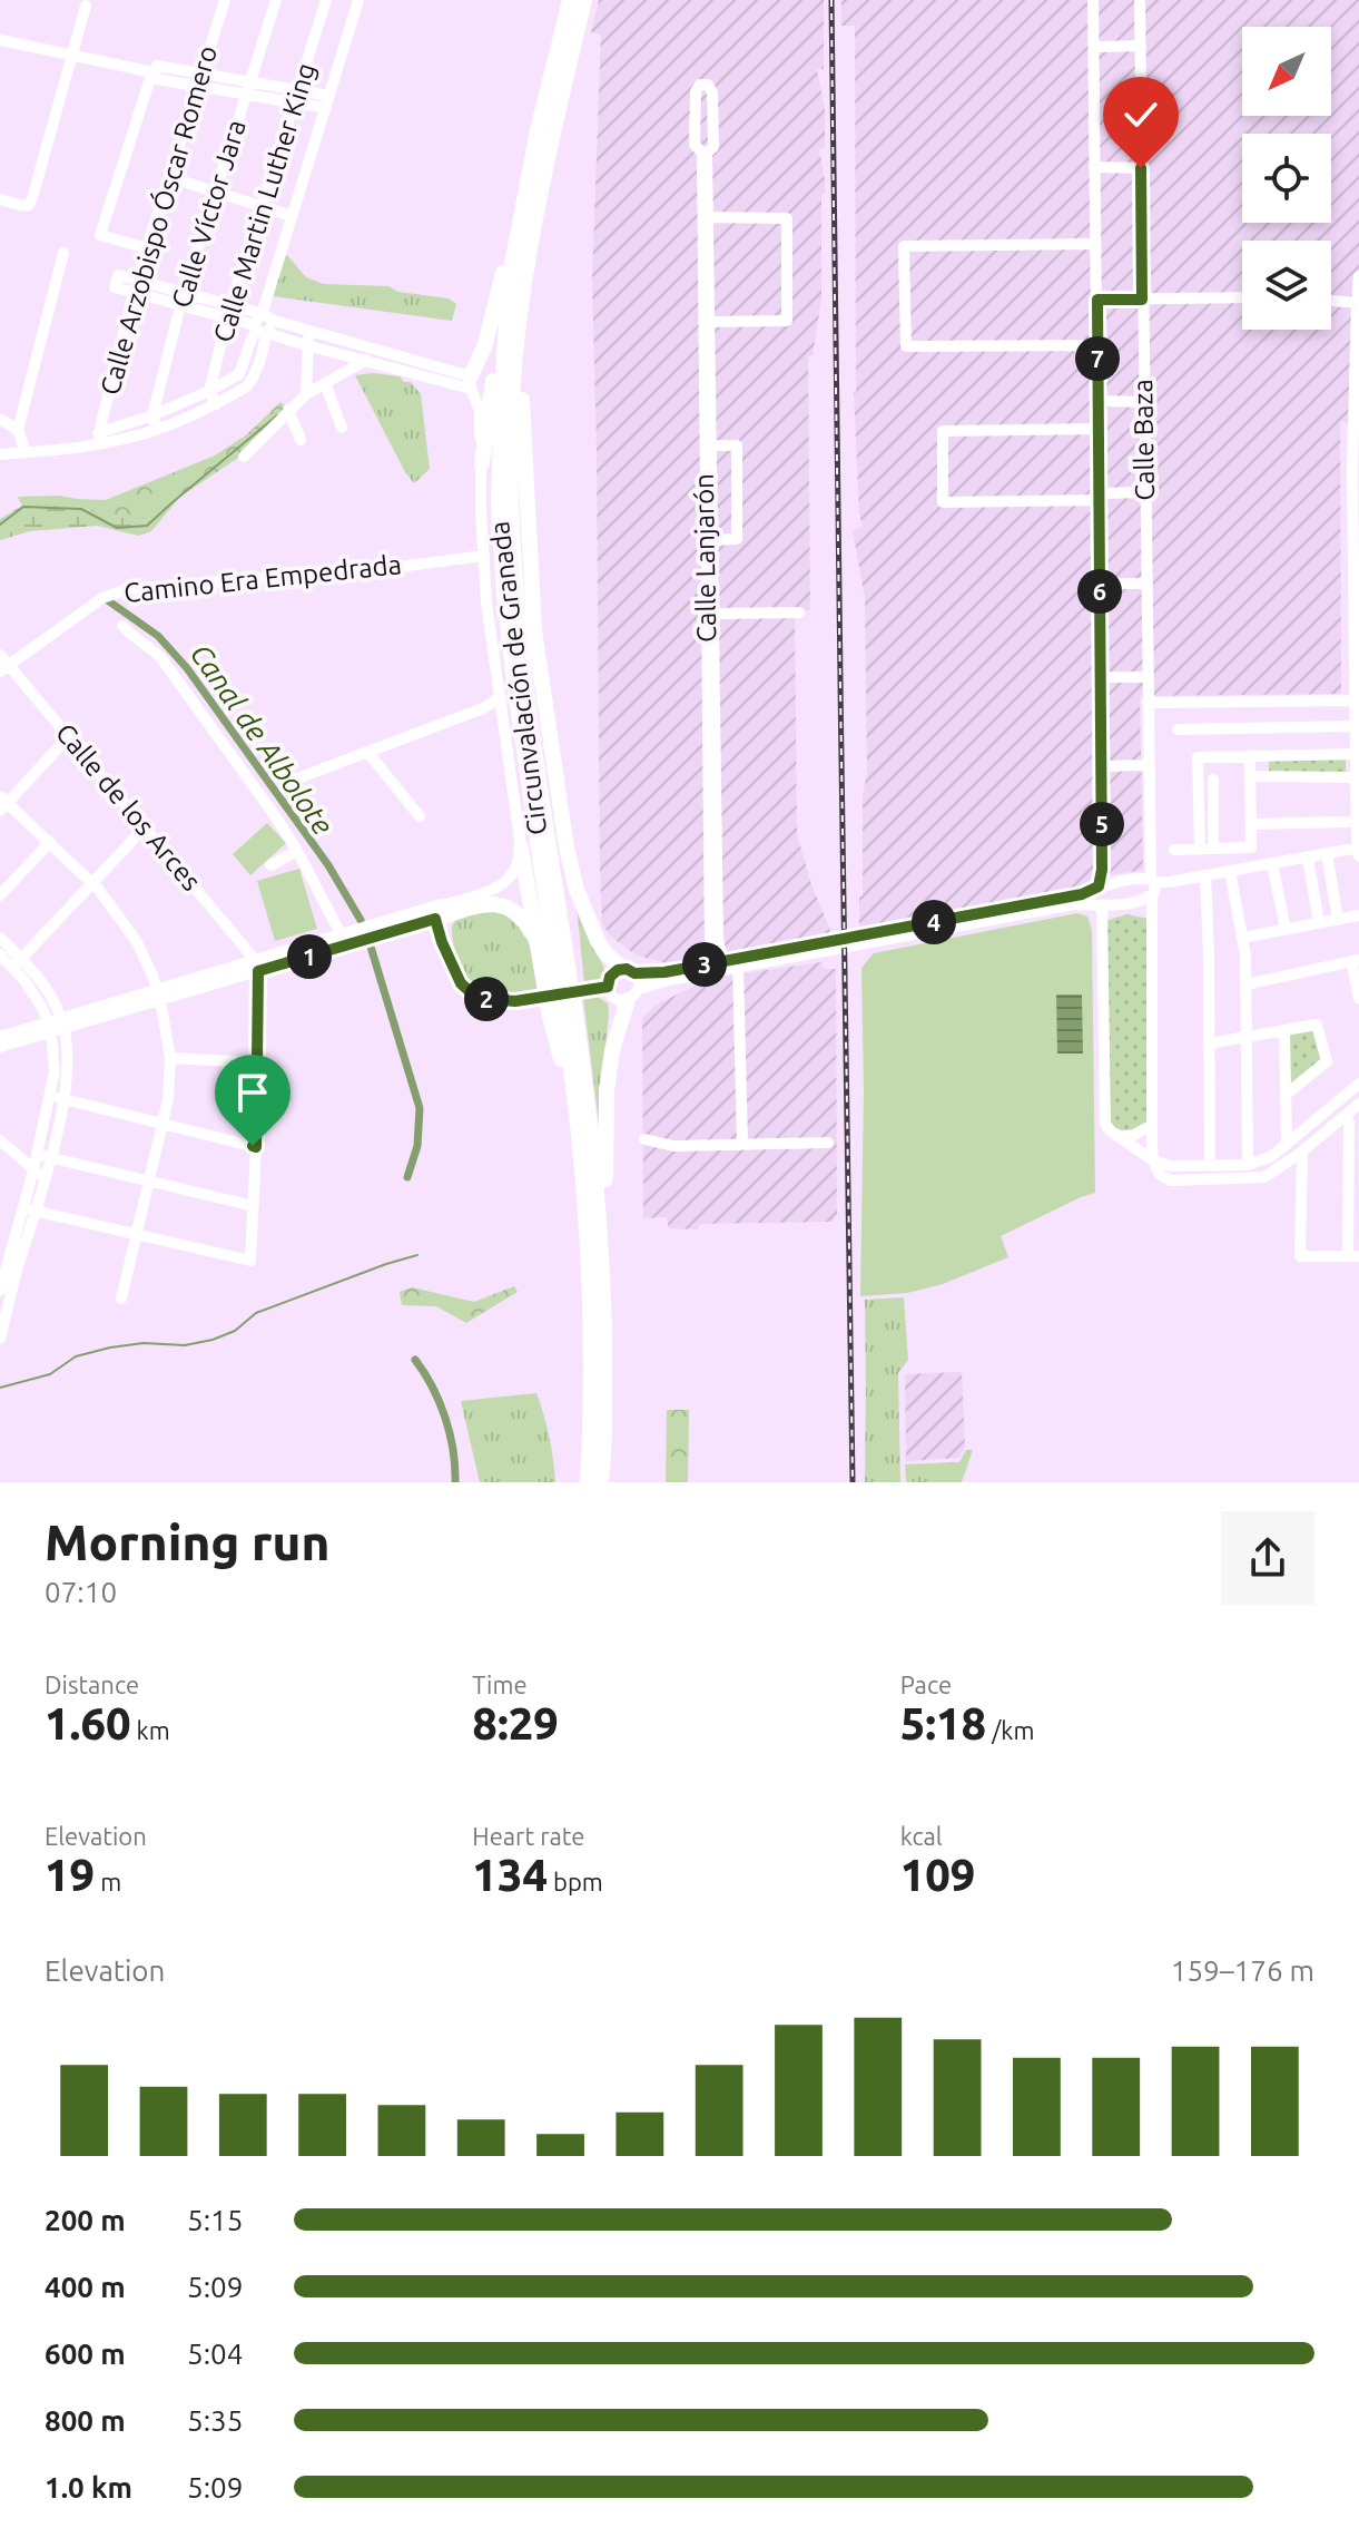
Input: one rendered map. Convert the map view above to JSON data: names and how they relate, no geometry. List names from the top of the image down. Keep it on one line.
{"streets":{"highway":["Circunvalación de Granada"],"street":["Calle Martin Luther King","Calle Víctor Jara","Calle Arzobispo Óscar Romero","Calle Baza","Calle Lanjarón","Camino Era Empedrada","Calle de los Arces"]},"crossings":[["Camino Era Empedrada","Calle de los Arces"]],"water":["Canal de Albolote"],"north":"bottom left","page":{"pins":["7","6","5","4","1","3","2"],"heading":["Morning run","07:10"],"stats":[["Distance","1.60 km"],["Time","8:29"],["Pace","5:18 /km"],["Elevation","19 m"],["Heart rate","134 bpm"],["kcal","109"]],"chart":["Elevation","159–176 m"],"list":[{"name":"200 m","note":"5:15"},{"name":"400 m","note":"5:09"},{"name":"600 m","note":"5:04"},{"name":"800 m","note":"5:35"},{"name":"1.0 km","note":"5:09"}]}}
